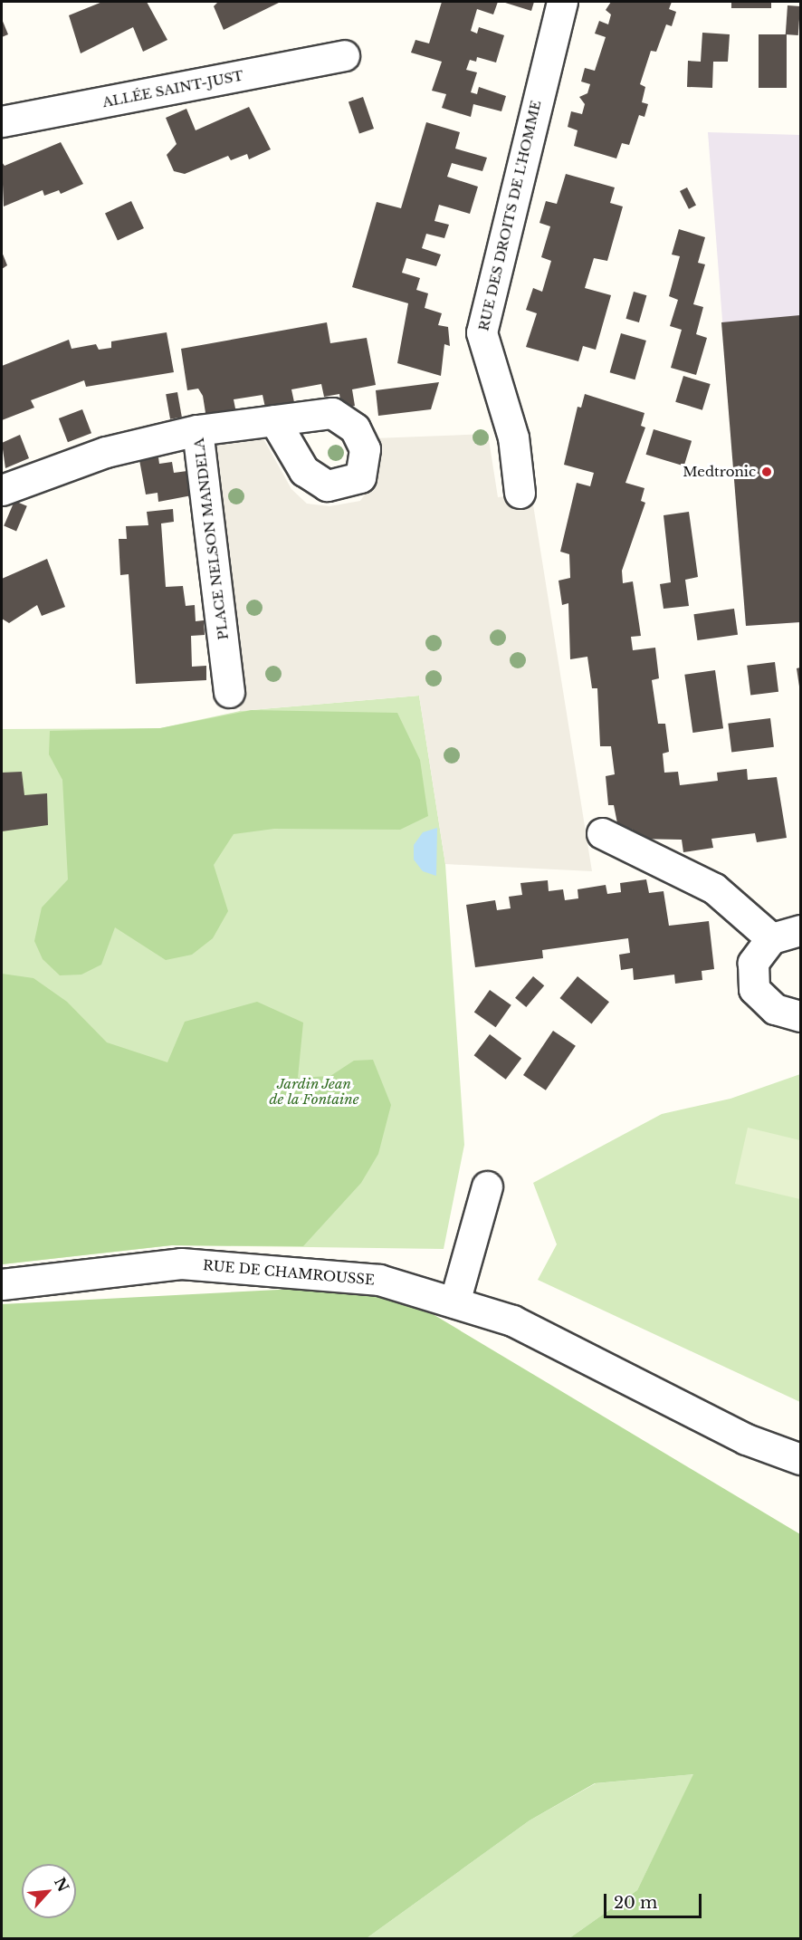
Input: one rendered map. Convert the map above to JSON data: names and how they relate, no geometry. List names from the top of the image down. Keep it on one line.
{"streets":{"street":["ALLÉE SAINT-JUST","RUE DES DROITS DE L'HOMME","PLACE NELSON MANDELA","RUE DE CHAMROUSSE"]},"parks":["Jardin Jean de la Fontaine"],"places":["Medtronic"],"scale_bar":"20 m","north":"top right"}
